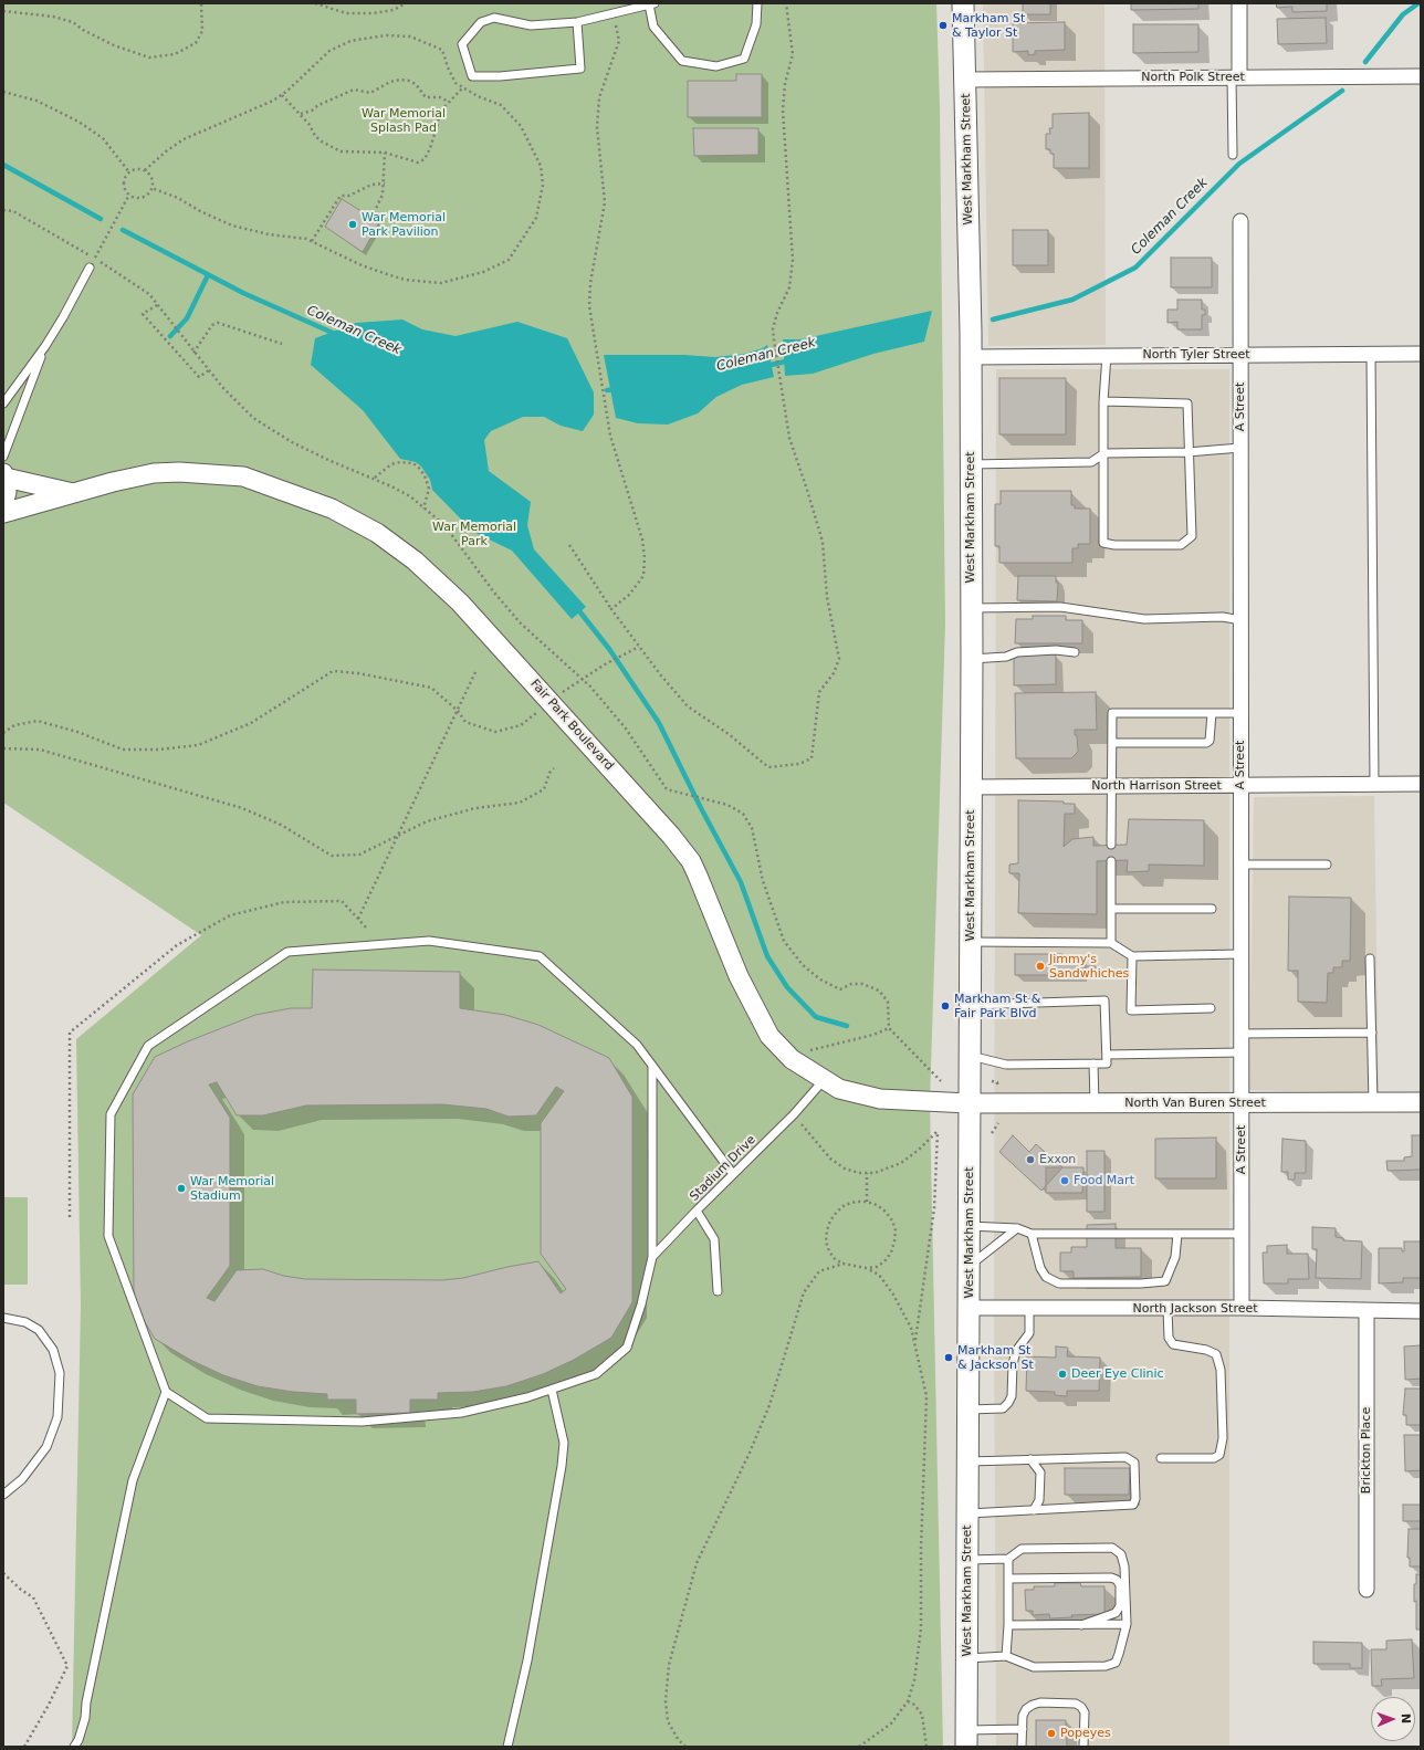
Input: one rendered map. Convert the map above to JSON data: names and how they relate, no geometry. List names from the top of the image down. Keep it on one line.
{"streets":{"main road":["West Markham Street"],"street":["North Polk Street","North Tyler Street","A Street","Fair Park Boulevard","North Harrison Street","North Van Buren Street","North Jackson Street","Brickton Place"],"lane":["Stadium Drive"]},"crossings":[["North Polk Street","West Markham Street"],["West Markham Street","North Tyler Street"],["West Markham Street","Fair Park Boulevard"],["West Markham Street","North Harrison Street"],["West Markham Street","North Van Buren Street"],["West Markham Street","North Jackson Street"],["North Tyler Street","A Street"],["A Street","North Harrison Street"],["A Street","North Van Buren Street"],["A Street","North Jackson Street"],["Fair Park Boulevard","North Van Buren Street"],["Fair Park Boulevard","Stadium Drive"],["North Jackson Street","Brickton Place"]],"water":["Coleman Creek"],"parks":["War Memorial Splash Pad","War Memorial Park"],"places":["Markham St & Taylor St","War Memorial Park Pavilion","Jimmy's Sandwhiches","Markham St & Fair Park Blvd","Exxon","Food Mart","War Memorial Stadium","Markham St & Jackson St","Deer Eye Clinic","Popeyes"],"north":"right"}
